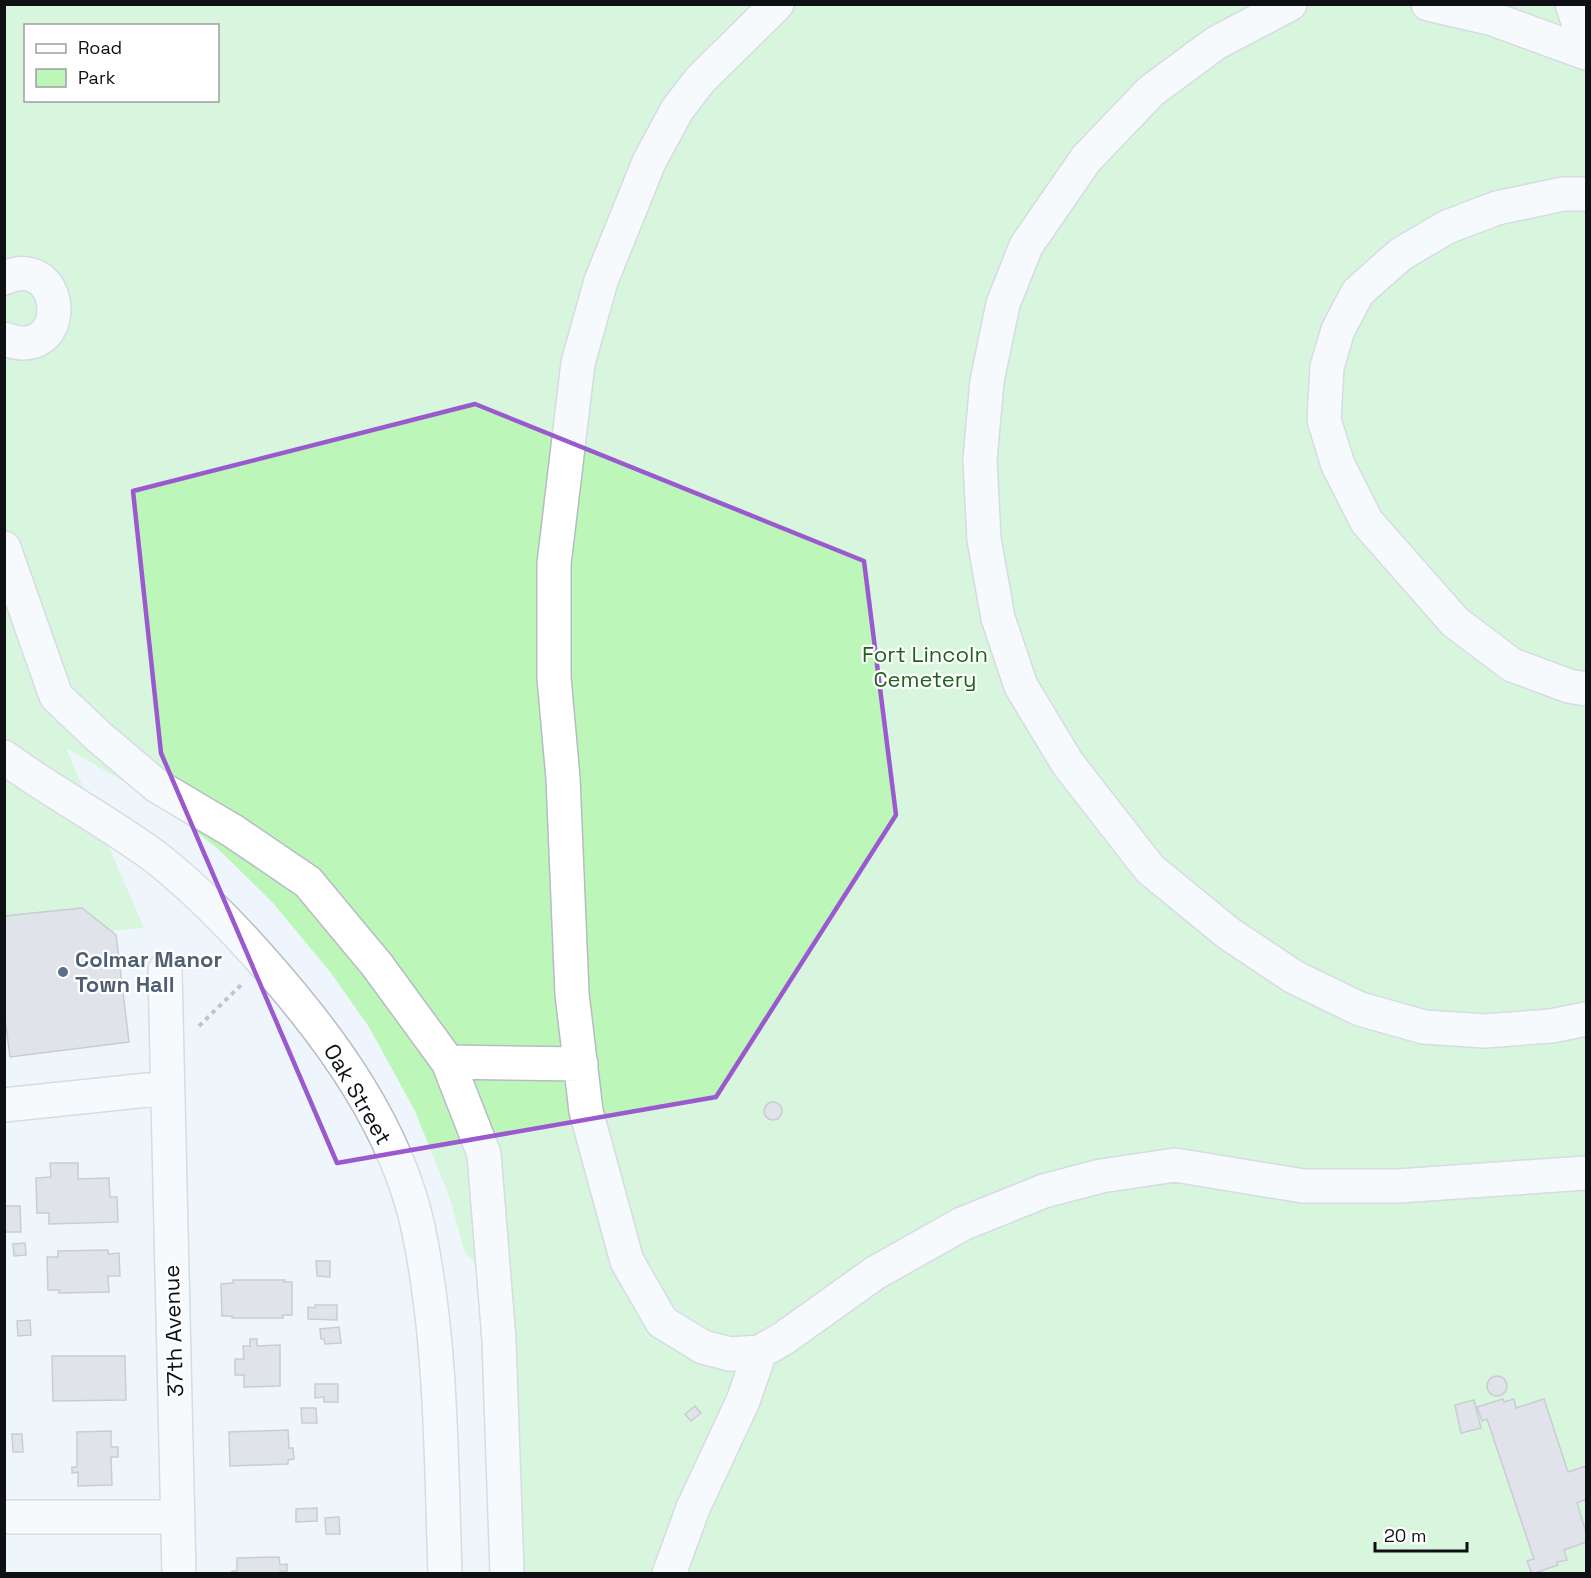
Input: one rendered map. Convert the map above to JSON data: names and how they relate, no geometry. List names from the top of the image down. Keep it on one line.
{"streets":{"street":["Oak Street","37th Avenue"]},"parks":["Fort Lincoln Cemetery"],"places":["Colmar Manor Town Hall"],"legend":["Road","Park"],"scale_bar":"20 m"}
